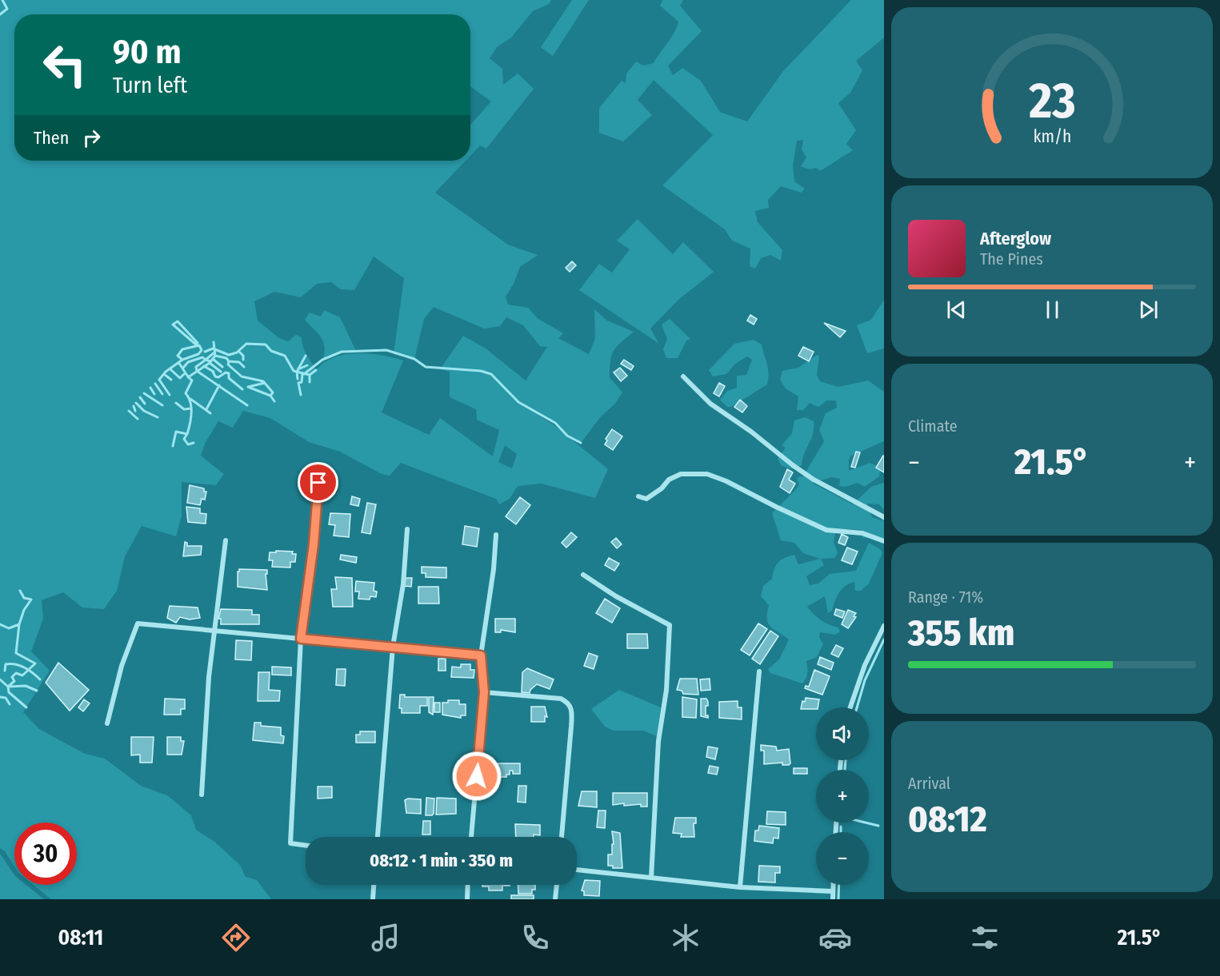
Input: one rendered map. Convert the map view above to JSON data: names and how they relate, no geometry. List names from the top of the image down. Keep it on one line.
{"page":{"turn":["90 m","Turn left"],"then":"Then","song":["Afterglow","The Pines"],"tile":["Climate",["Range · 71%","355 km"],["Arrival","08:12"]],"heat":["−","21.5°","+"],"map_buttons":["+","−"],"limit":"30","trip":"08:12 · 1 min · 350 m","tabs":["08:11","21.5°"],"gauge":["23","km/h"]}}
